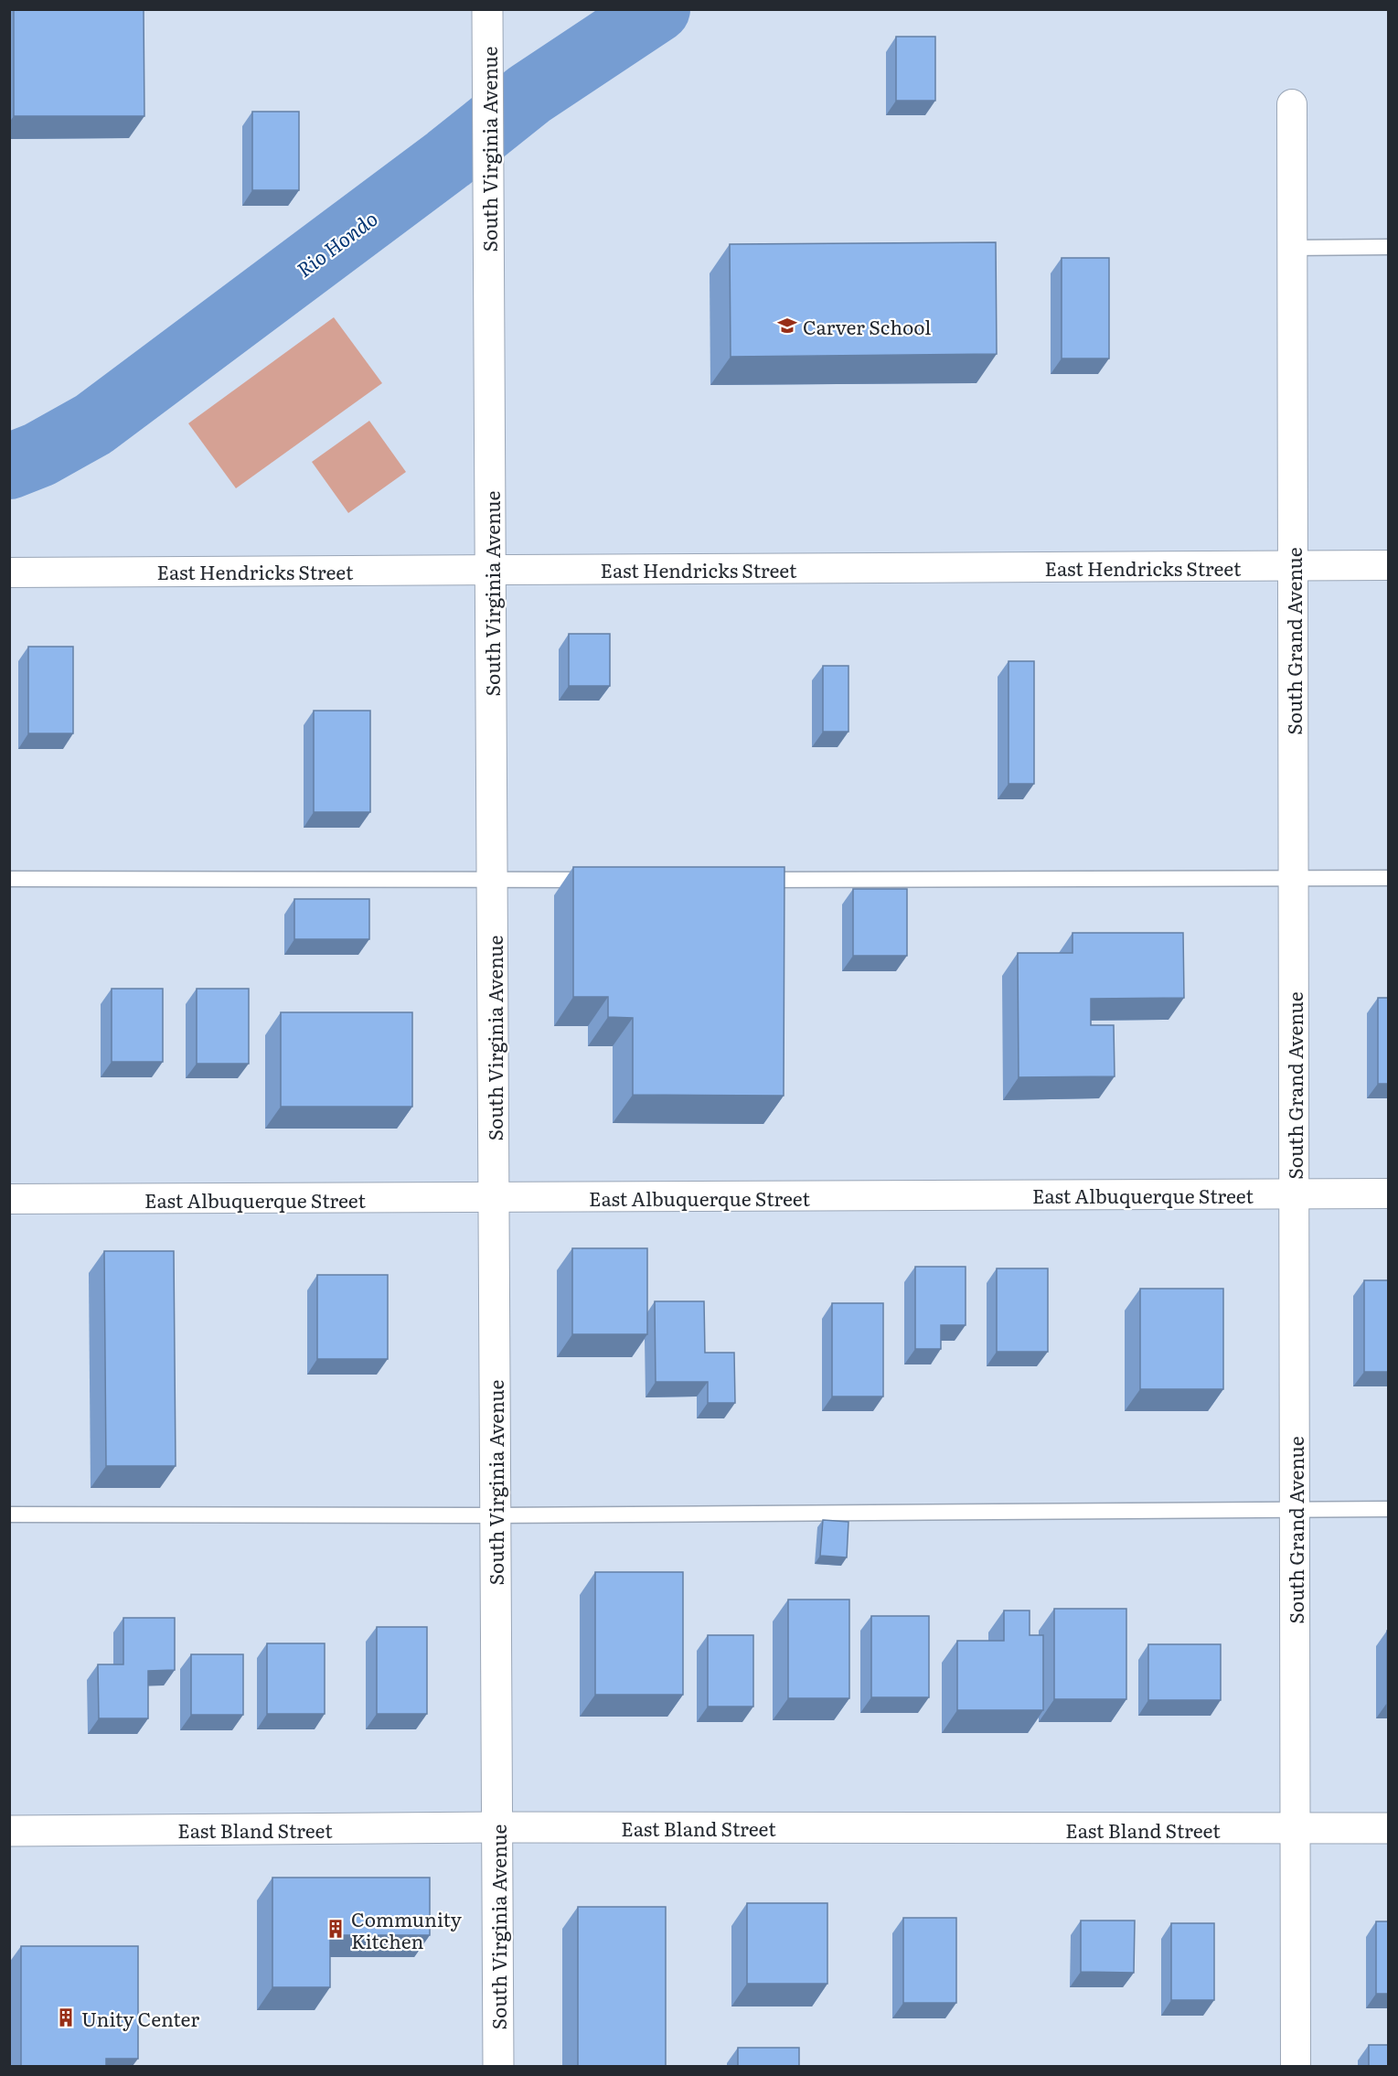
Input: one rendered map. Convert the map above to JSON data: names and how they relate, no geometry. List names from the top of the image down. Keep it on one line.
{"streets":{"street":["South Virginia Avenue","East Hendricks Street","South Grand Avenue","East Albuquerque Street","East Bland Street"]},"crossings":[["South Virginia Avenue","East Hendricks Street"],["South Virginia Avenue","East Albuquerque Street"],["South Virginia Avenue","East Bland Street"],["East Hendricks Street","South Grand Avenue"],["South Grand Avenue","East Albuquerque Street"],["South Grand Avenue","East Bland Street"]],"water":["Rio Hondo"],"places":{"school or university":["Carver School"],"building":["Community Kitchen","Unity Center"]}}
